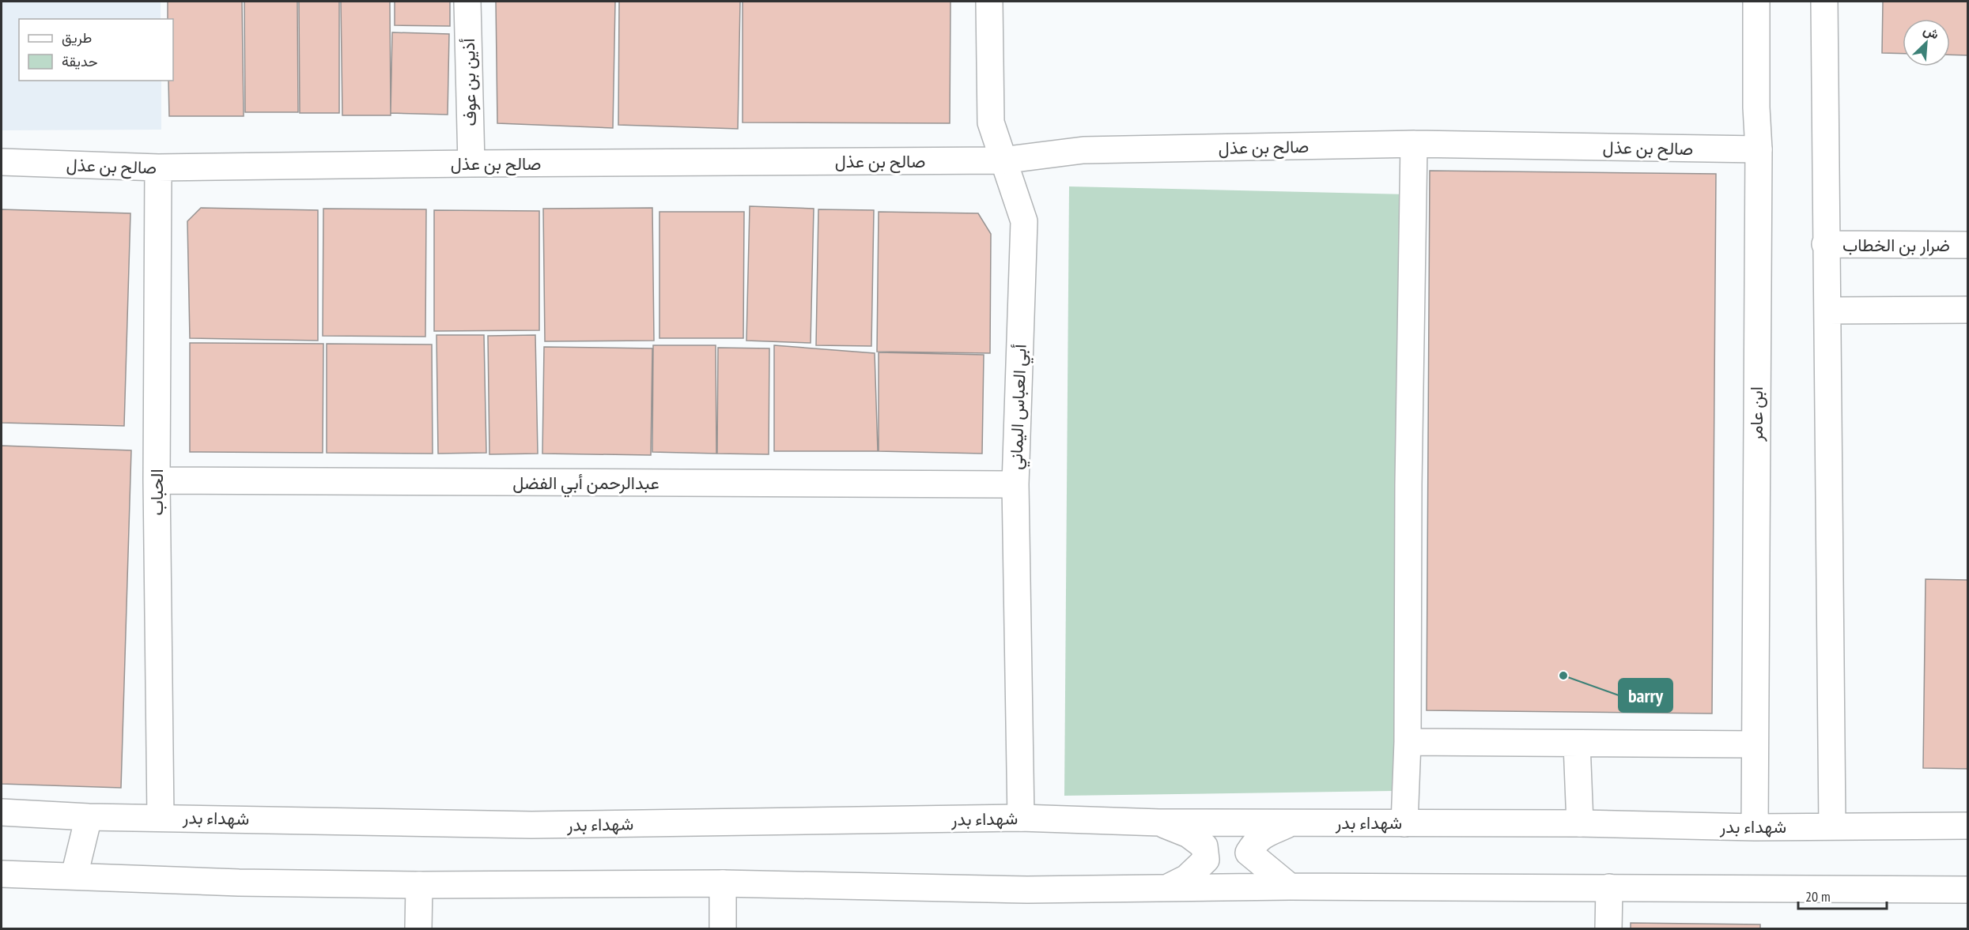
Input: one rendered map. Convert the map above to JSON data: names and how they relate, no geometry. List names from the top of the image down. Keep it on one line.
{"streets":{"street":["أذين بن عوف","صالح بن عذل","ضرار بن الخطاب","أبي العباس اليماني","ابن عامر","عبدالرحمن أبي الفضل","الحباب","شهداء بدر"]},"crossings":[["أذين بن عوف","صالح بن عذل"],["صالح بن عذل","أبي العباس اليماني"],["صالح بن عذل","ابن عامر"],["صالح بن عذل","الحباب"],["أبي العباس اليماني","عبدالرحمن أبي الفضل"],["أبي العباس اليماني","شهداء بدر"],["ابن عامر","شهداء بدر"],["عبدالرحمن أبي الفضل","الحباب"],["الحباب","شهداء بدر"]],"places":["barry"],"legend":["طريق","حديقة"],"scale_bar":"20 m","north":"top right"}
